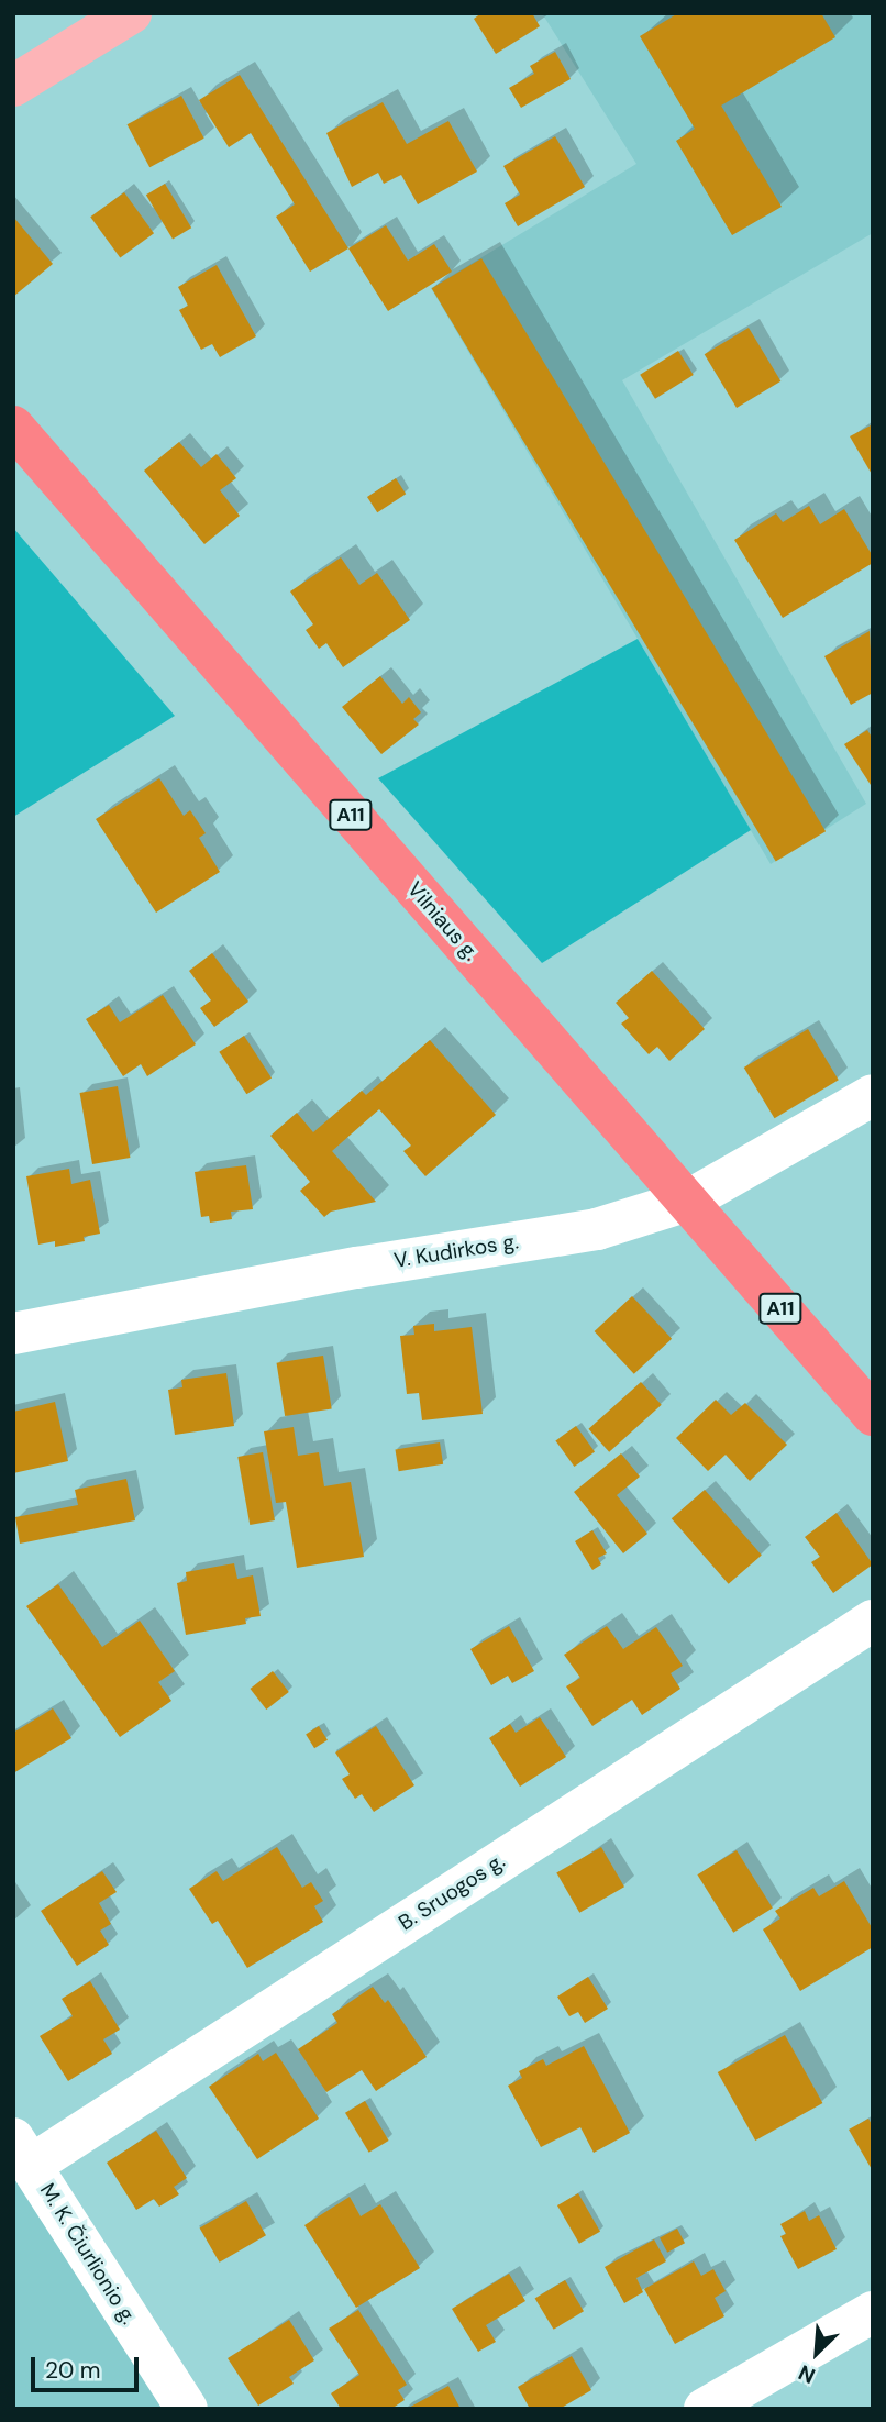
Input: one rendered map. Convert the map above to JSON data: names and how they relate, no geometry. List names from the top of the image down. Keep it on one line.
{"streets":{"highway":["A11","Vilniaus g."],"street":["V. Kudirkos g.","B. Sruogos g.","M. K. Čiurlionio g."]},"crossings":[["Vilniaus g.","V. Kudirkos g."],["B. Sruogos g.","M. K. Čiurlionio g."]],"scale_bar":"20 m","north":"bottom left"}
